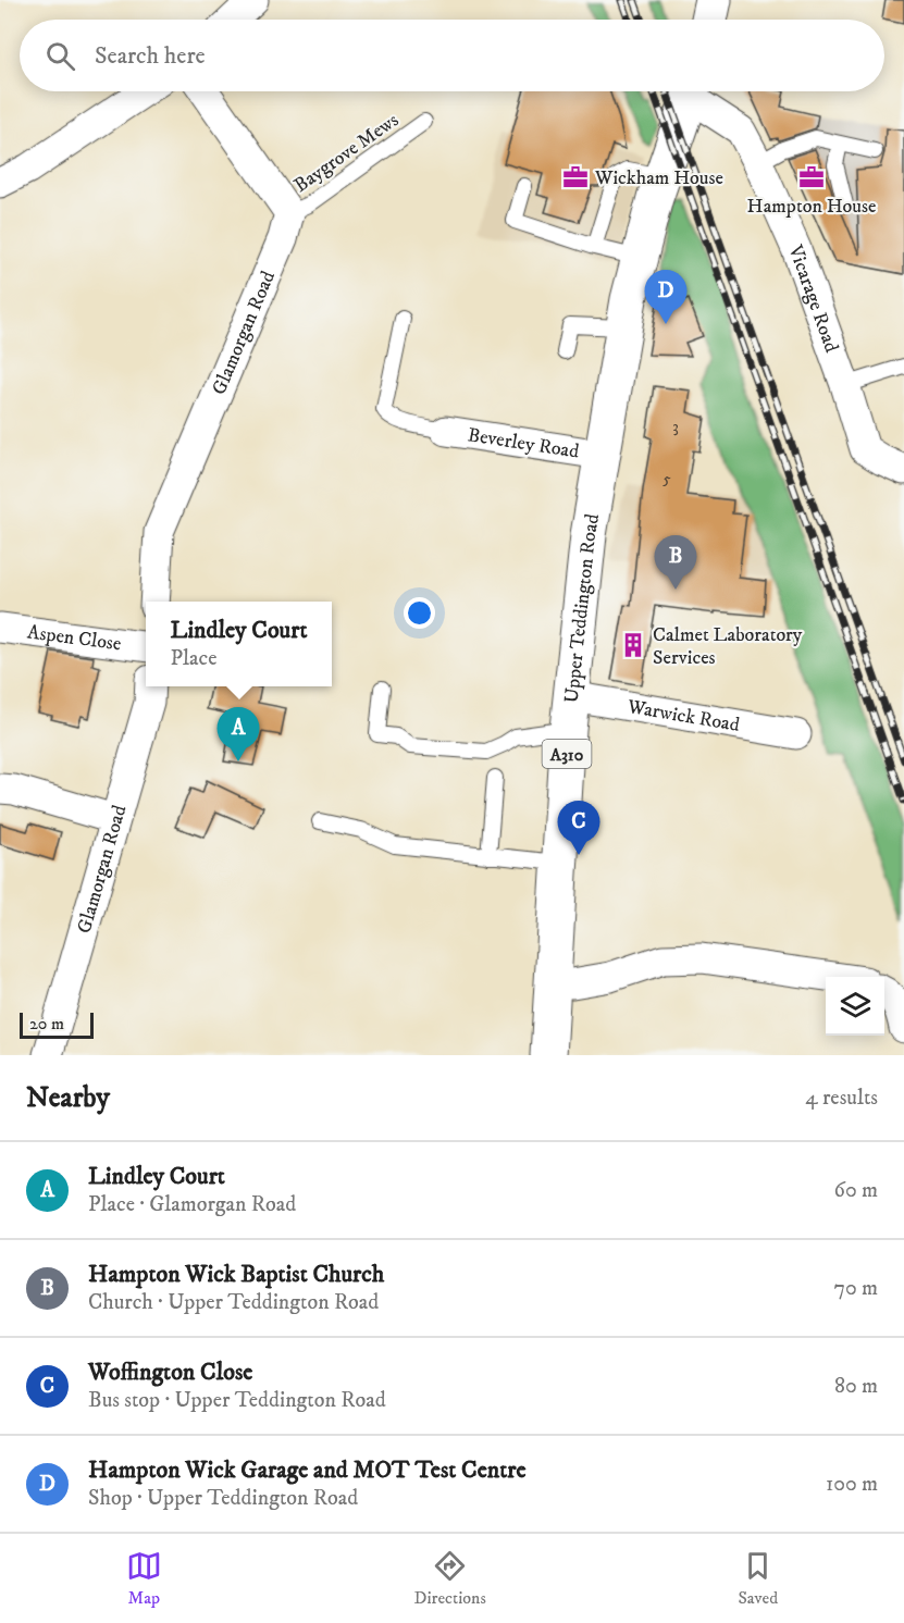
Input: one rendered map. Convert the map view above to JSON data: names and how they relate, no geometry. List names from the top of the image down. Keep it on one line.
{"streets":{"main road":["Upper Teddington Road","A310"],"street":["Vicarage Road","Glamorgan Road","Beverley Road","Aspen Close","Warwick Road"],"lane":["Baygrove Mews"]},"crossings":[["Baygrove Mews","Glamorgan Road"],["Beverley Road","Upper Teddington Road"],["Upper Teddington Road","Warwick Road"],["Upper Teddington Road","A310"]],"places":{"office":["Wickham House","Hampton House"],"building":["Calmet Laboratory Services"]},"house_numbers":["3","5"],"scale_bar":"20 m","page":{"search":"Search here","pins":["D","B","A","C"],"popup":["Lindley Court","Place"],"scale":"20 m","heading":["Nearby","4 results"],"list":[{"mark":"A","name":"Lindley Court","note":"Place · Glamorgan Road","value":"60 m"},{"mark":"B","name":"Hampton Wick Baptist Church","note":"Church · Upper Teddington Road","value":"70 m"},{"mark":"C","name":"Woffington Close","note":"Bus stop · Upper Teddington Road","value":"80 m"},{"mark":"D","name":"Hampton Wick Garage and MOT Test Centre","note":"Shop · Upper Teddington Road","value":"100 m"}],"nav":["Map","Directions","Saved"]}}
